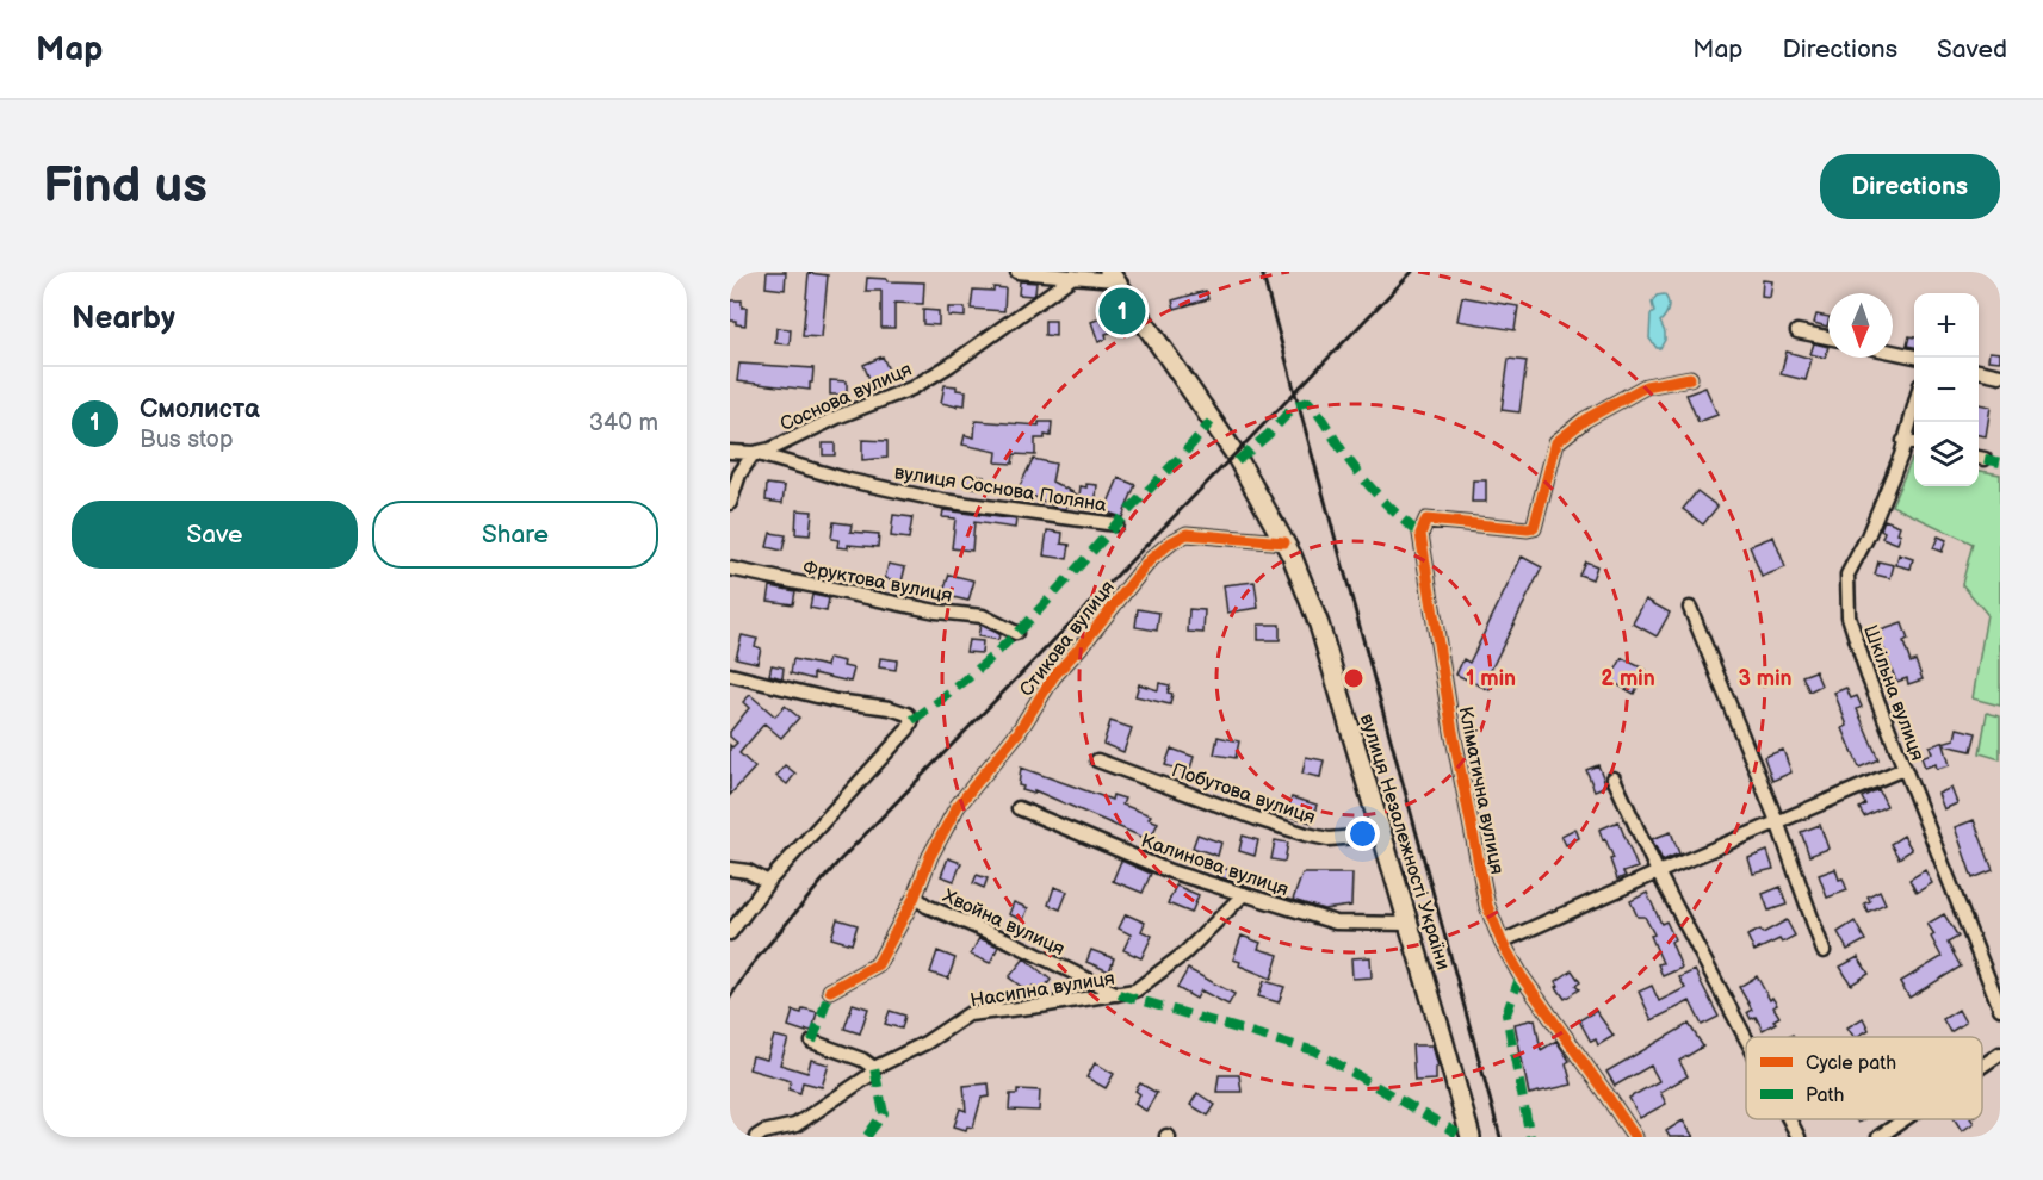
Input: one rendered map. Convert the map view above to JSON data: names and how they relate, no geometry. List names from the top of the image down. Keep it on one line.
{"streets":{"main road":["вулиця Незалежності України"],"street":["Соснова вулиця","вулиця Соснова Поляна","Фруктова вулиця","Стикова вулиця","Шкільна вулиця","Кліматична вулиця","Побутова вулиця","Калинова вулиця","Хвойна вулиця","Насипна вулиця"]},"crossings":[["Соснова вулиця","вулиця Соснова Поляна"],["Стикова вулиця","вулиця Незалежності України"],["Стикова вулиця","Хвойна вулиця"],["Побутова вулиця","вулиця Незалежності України"],["вулиця Незалежності України","Калинова вулиця"],["Калинова вулиця","Насипна вулиця"],["Хвойна вулиця","Насипна вулиця"]],"legend":["Cycle path","Path"],"north":"bottom","page":{"header":"Map","nav":["Map","Directions","Saved"],"buttons":["Directions",["Save","Share"]],"title":"Find us","heading":"Nearby","pins":"1","map_buttons":["+","−"],"list":[{"mark":"1","name":"Смолиста","note":"Bus stop","value":"340 m"}]},"rings":["1 min","2 min","3 min"]}
